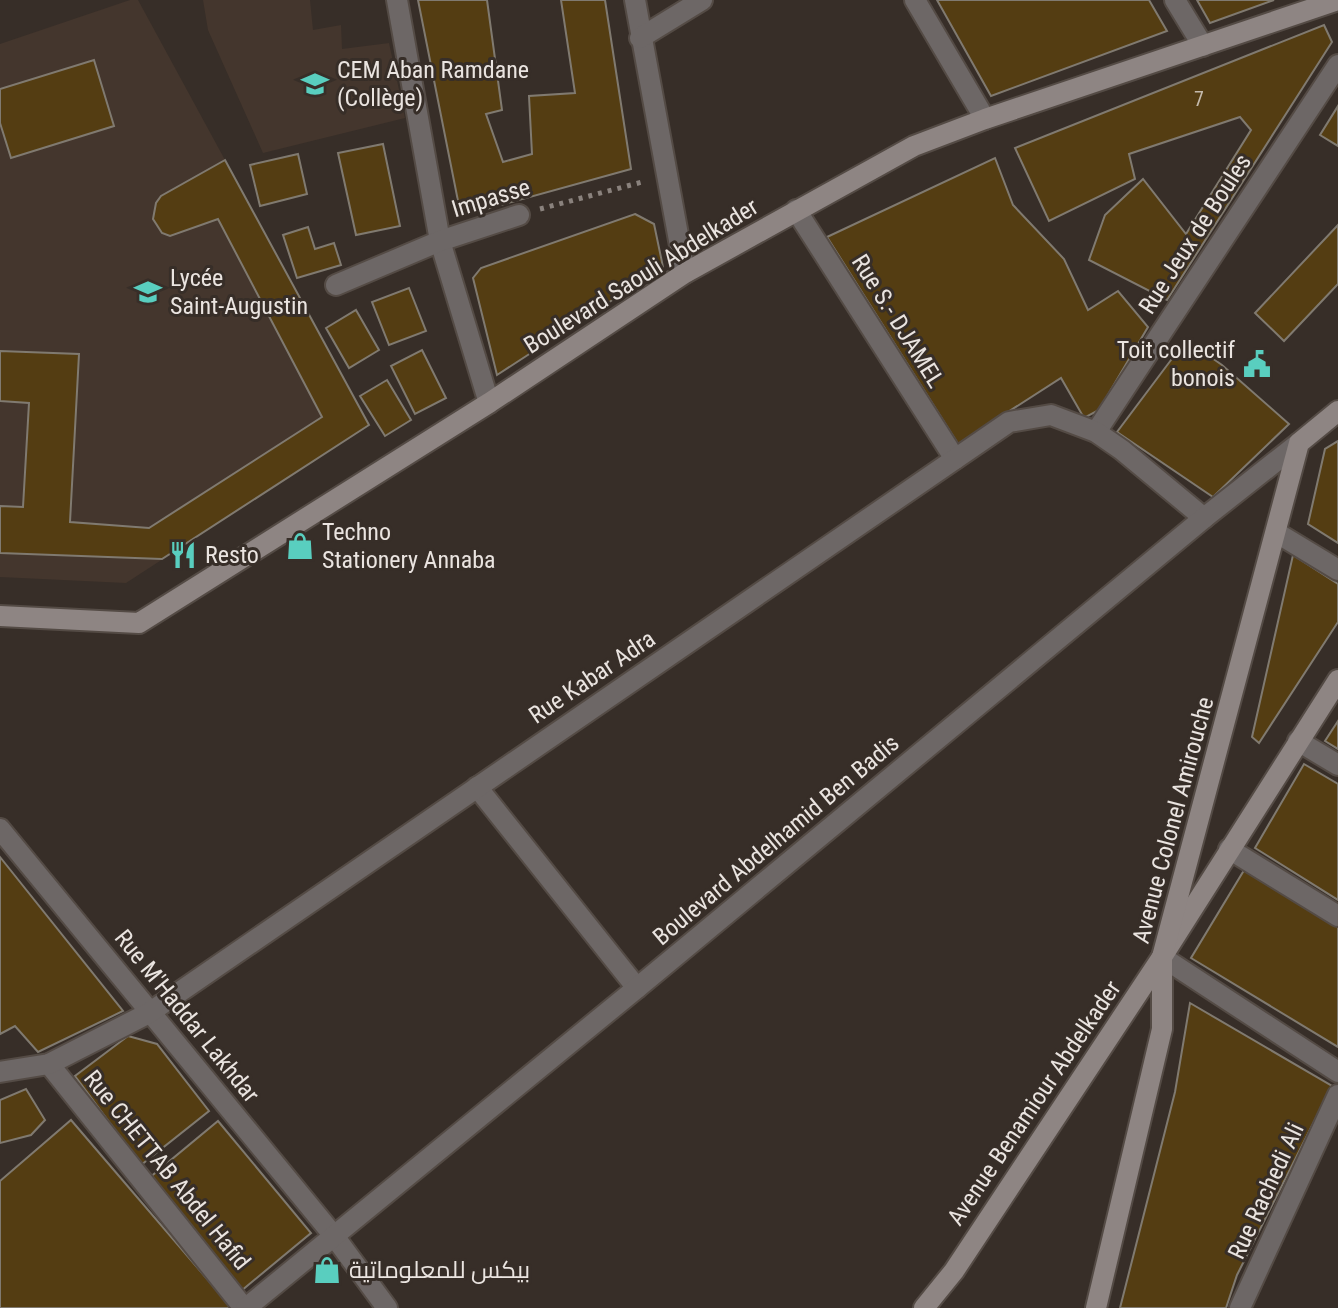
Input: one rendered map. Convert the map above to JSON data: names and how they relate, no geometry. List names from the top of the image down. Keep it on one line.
{"streets":{"main road":["Boulevard Saouli Abdelkader","Avenue Colonel Amirouche","Boulevard Abdelhamid Ben Badis","Avenue Benamiour Abdelkader"],"street":["Impasse","Rue Jeux de Boules","Rue S.- DJAMEL","Rue Kabar Adra","Rue M'Haddar Lakhdar","Rue CHETTAB Abdel Hafid","Rue Rachedi Ali"]},"crossings":[["Rue Jeux de Boules","Rue Kabar Adra"],["Boulevard Saouli Abdelkader","Rue S.- DJAMEL"],["Rue S.- DJAMEL","Rue Kabar Adra"],["Rue Kabar Adra","Boulevard Abdelhamid Ben Badis"],["Rue Kabar Adra","Rue M'Haddar Lakhdar"],["Rue Kabar Adra","Rue CHETTAB Abdel Hafid"],["Avenue Colonel Amirouche","Boulevard Abdelhamid Ben Badis"],["Avenue Colonel Amirouche","Avenue Benamiour Abdelkader"],["Boulevard Abdelhamid Ben Badis","Rue M'Haddar Lakhdar"],["Boulevard Abdelhamid Ben Badis","Rue CHETTAB Abdel Hafid"]],"places":{"school or university":["CEM Aban Ramdane (Collège)","Lycée Saint-Augustin"],"public building":["Toit collectif bonois"],"shop":["Techno Stationery Annaba","بيكس للمعلوماتية"],"restaurant":["Resto"]},"house_numbers":["7"]}
